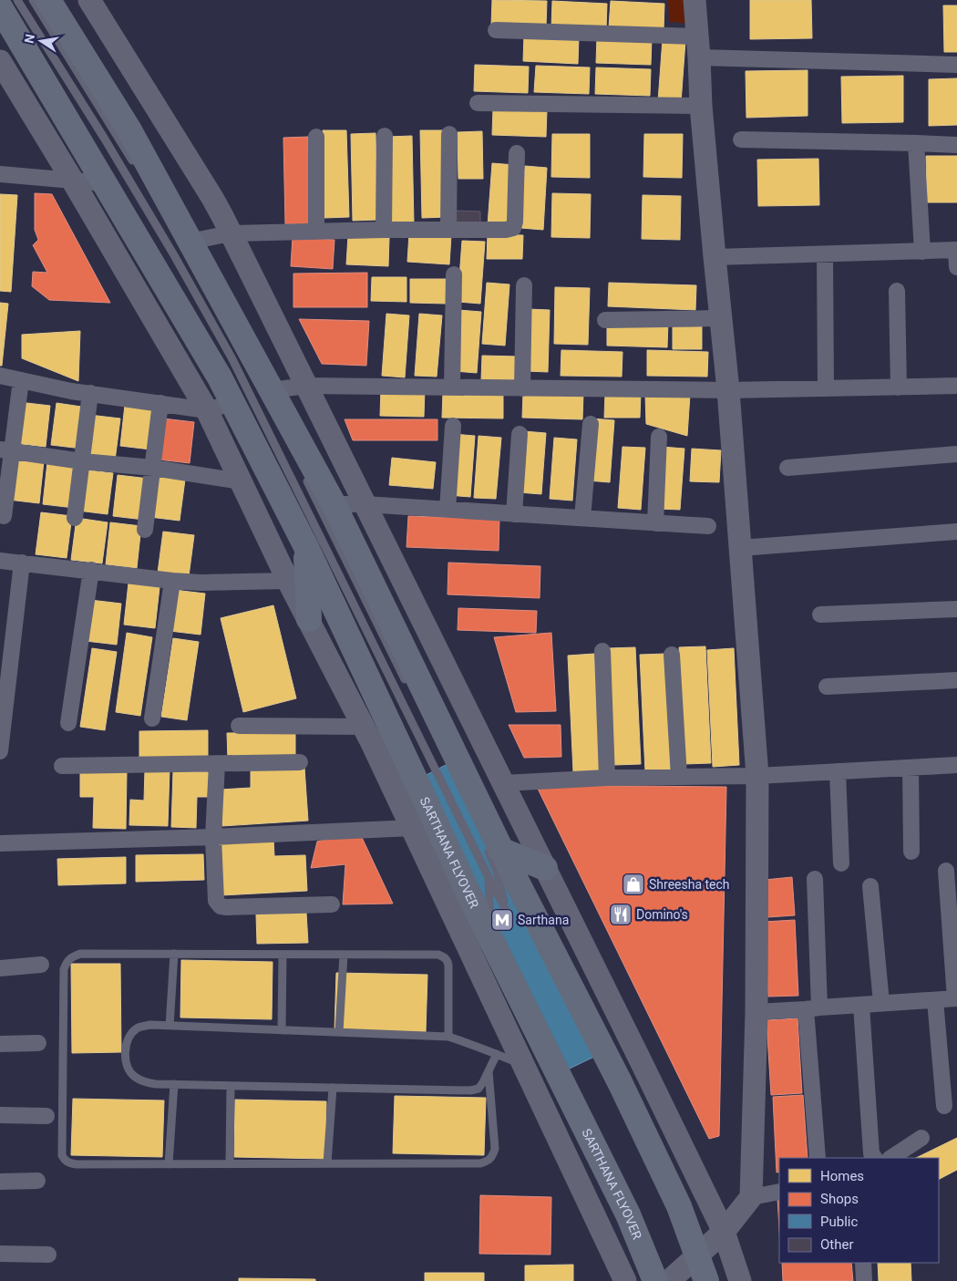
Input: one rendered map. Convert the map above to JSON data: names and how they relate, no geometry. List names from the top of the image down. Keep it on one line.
{"streets":{"main road":["SARTHANA FLYOVER"]},"places":{"shop":["Shreesha tech"],"restaurant":["Domino's"],"metro station":["Sarthana"]},"legend":["Homes","Shops","Public","Other"],"north":"left"}
